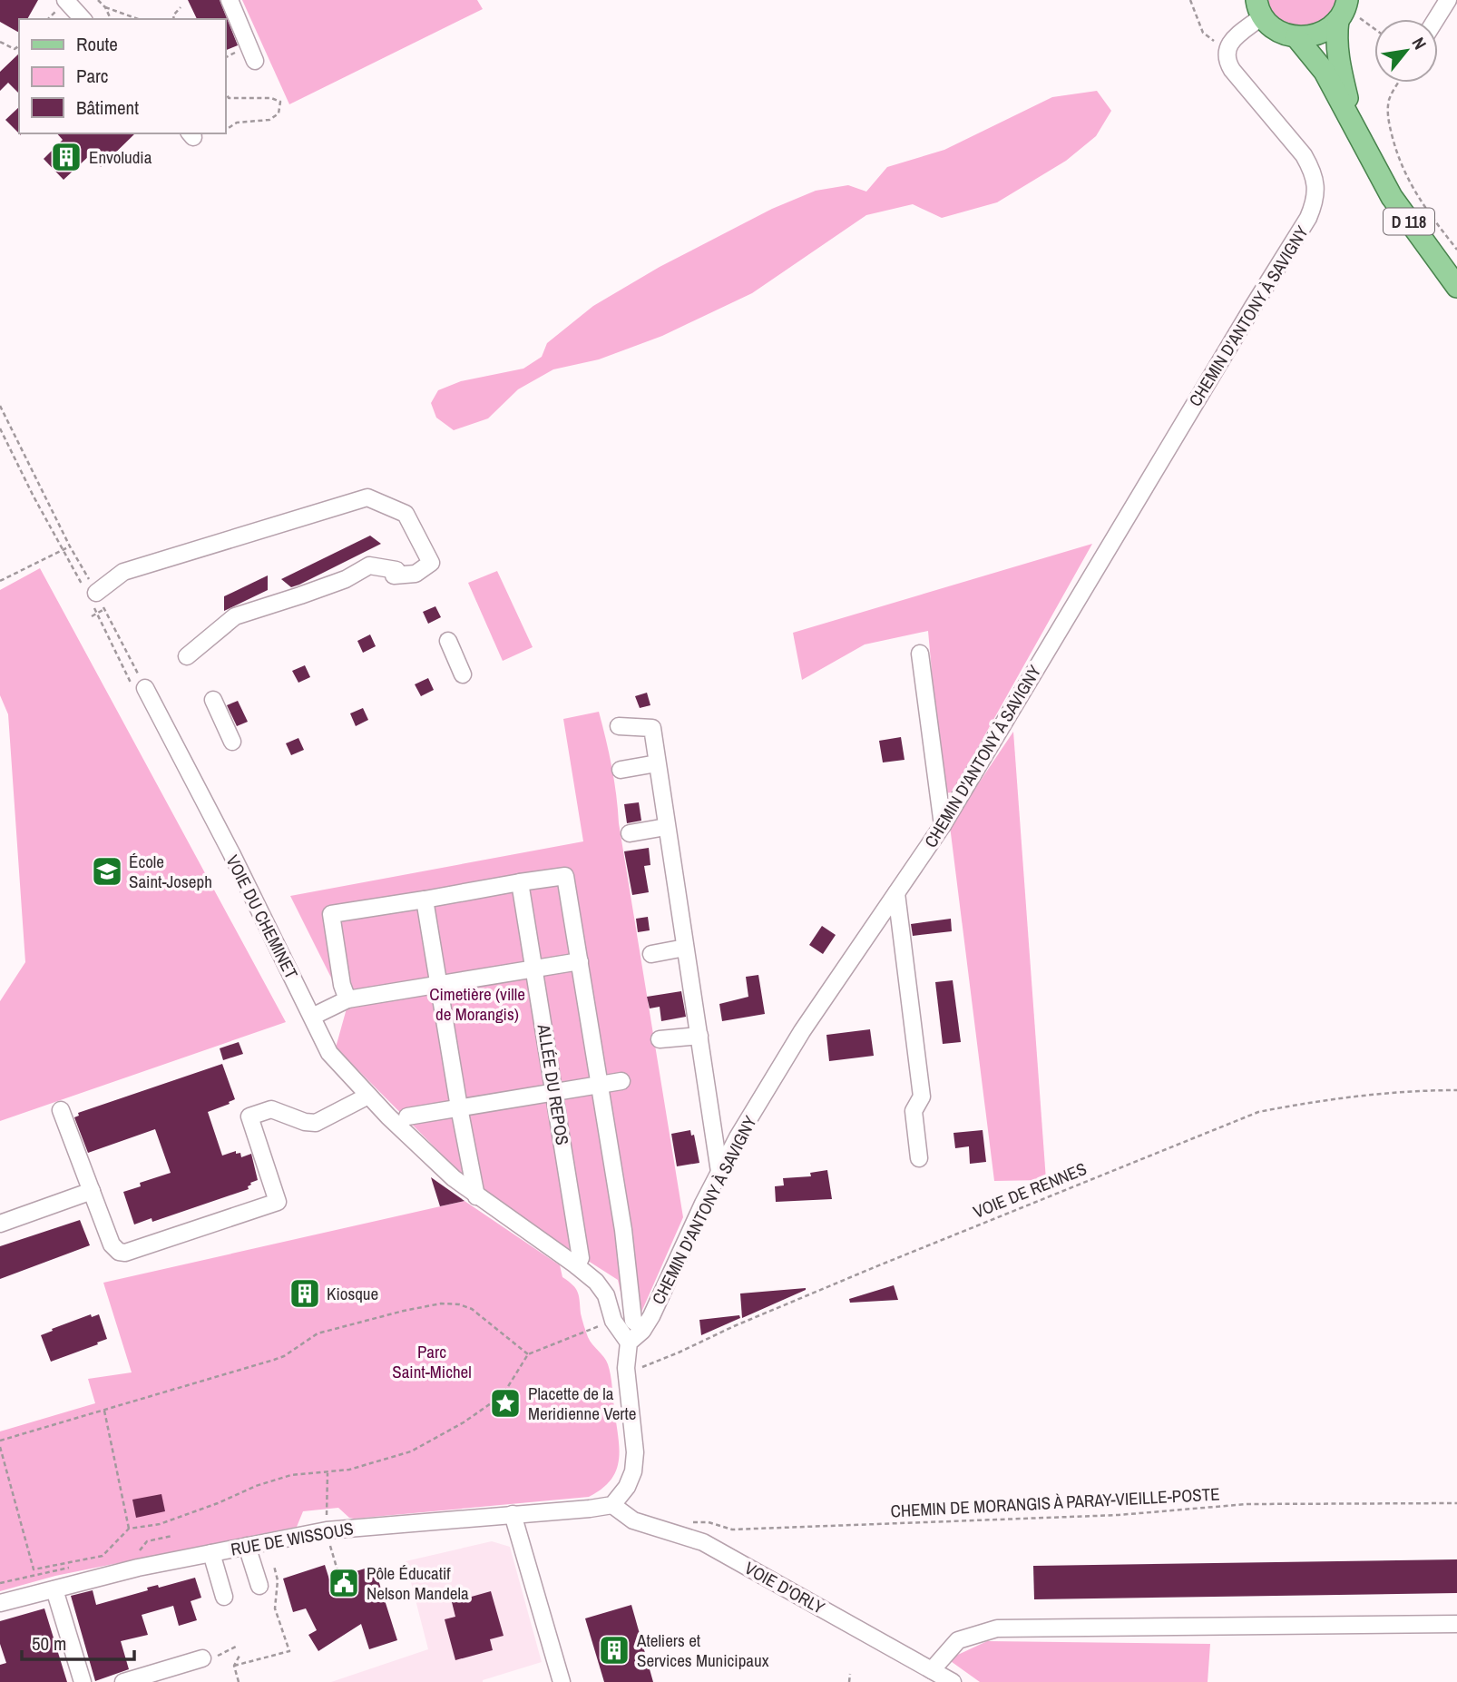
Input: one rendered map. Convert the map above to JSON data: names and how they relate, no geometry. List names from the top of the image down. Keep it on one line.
{"streets":{"main road":["D 118"],"street":["CHEMIN D'ANTONY À SAVIGNY","VOIE DU CHEMINET","ALLÉE DU REPOS","RUE DE WISSOUS","VOIE D'ORLY"],"path":["VOIE DE RENNES","CHEMIN DE MORANGIS À PARAY-VIEILLE-POSTE"]},"crossings":[["CHEMIN D'ANTONY À SAVIGNY","VOIE DU CHEMINET"],["VOIE DU CHEMINET","ALLÉE DU REPOS"],["RUE DE WISSOUS","VOIE D'ORLY"]],"parks":["Cimetière (ville de Morangis)","Parc Saint-Michel"],"places":{"building":["Envoludia","Kiosque","Ateliers et Services Municipaux"],"school or university":["École Saint-Joseph"],"place":["Placette de la Meridienne Verte"],"public building":["Pôle Éducatif Nelson Mandela"]},"legend":["Route","Parc","Bâtiment"],"scale_bar":"50 m","north":"top right"}
